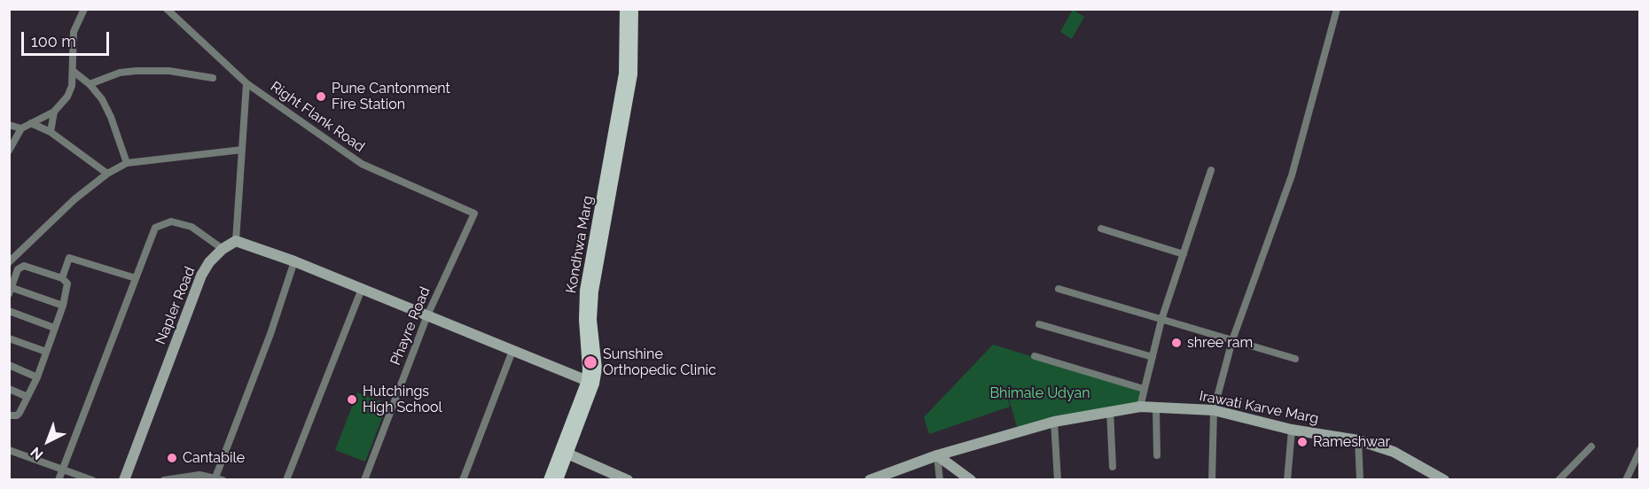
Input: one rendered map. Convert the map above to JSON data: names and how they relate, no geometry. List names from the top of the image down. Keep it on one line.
{"streets":{"main road":["Kondhwa Marg"],"street":["Right Flank Road","Napler Road","Phayre Road","Irawati Karve Marg"]},"crossings":[["Right Flank Road","Phayre Road"]],"parks":["Bhimale Udyan"],"places":["Pune Cantonment Fire Station","shree ram","Sunshine Orthopedic Clinic","Hutchings High School","Rameshwar","Cantabile"],"scale_bar":"100 m","north":"bottom left"}
